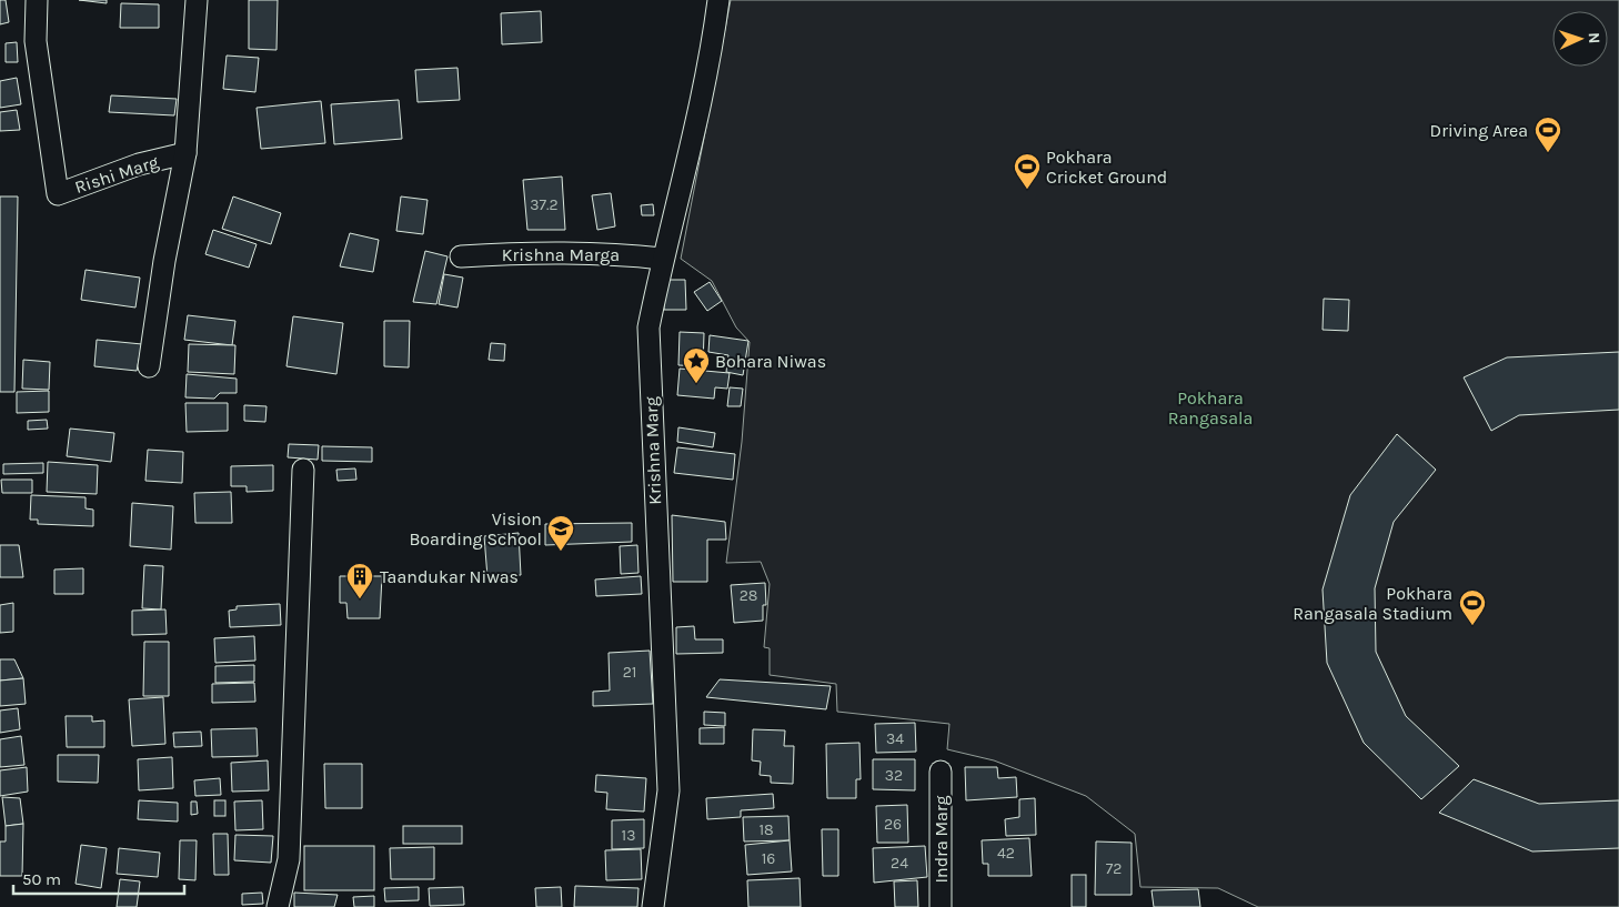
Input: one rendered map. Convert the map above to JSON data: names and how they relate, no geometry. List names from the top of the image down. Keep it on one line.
{"streets":{"street":["Rishi Marg","Krishna Marga","Krishna Marg","Indra Marg"]},"crossings":[["Krishna Marga","Krishna Marg"]],"parks":["Pokhara Rangasala"],"places":{"sports":["Driving Area","Pokhara Cricket Ground","Pokhara Rangasala Stadium"],"place":["Bohara Niwas"],"school or university":["Vision Boarding School"],"building":["Taandukar Niwas"]},"house_numbers":["37.2","28","21","34","32","26","18","13","42","16","24","72"],"scale_bar":"50 m","north":"right"}
